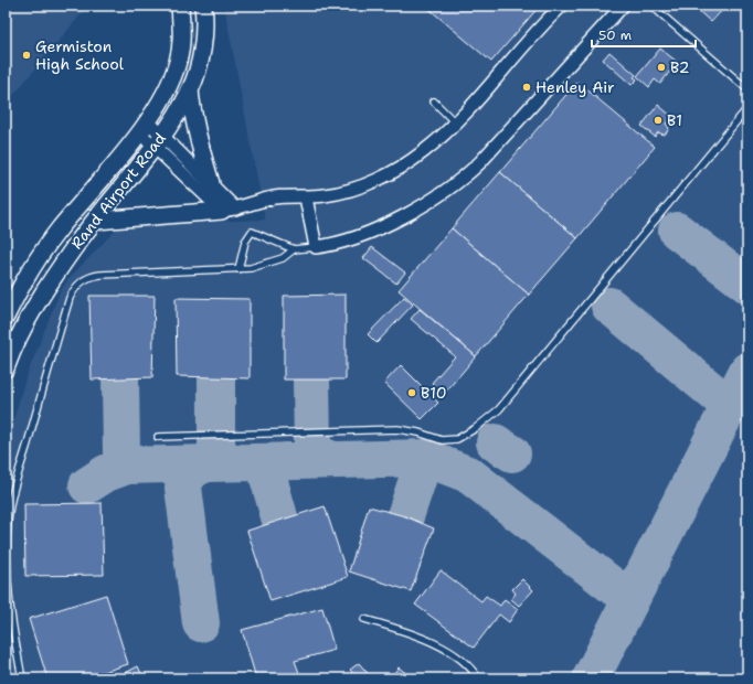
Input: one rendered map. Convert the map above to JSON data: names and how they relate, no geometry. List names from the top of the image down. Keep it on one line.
{"streets":{"street":["Rand Airport Road"]},"places":["Germiston High School","B2","Henley Air","B1","B10"],"scale_bar":"50 m"}
